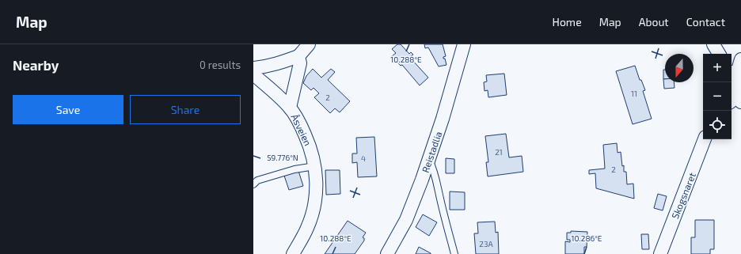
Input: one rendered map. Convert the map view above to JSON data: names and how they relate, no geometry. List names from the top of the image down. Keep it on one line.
{"streets":{"street":["Åsveien","Reistadlia","Skogsnaret"]},"house_numbers":["11","2","21","4","2","23A"],"north":"bottom","page":{"header":"Map","nav":["Home","Map","About","Contact"],"heading":["Nearby","0 results"],"map_buttons":["+","−"],"buttons":["Save","Share"]},"coordinates":["10.288°E","59.776°N","10.286°E"]}
